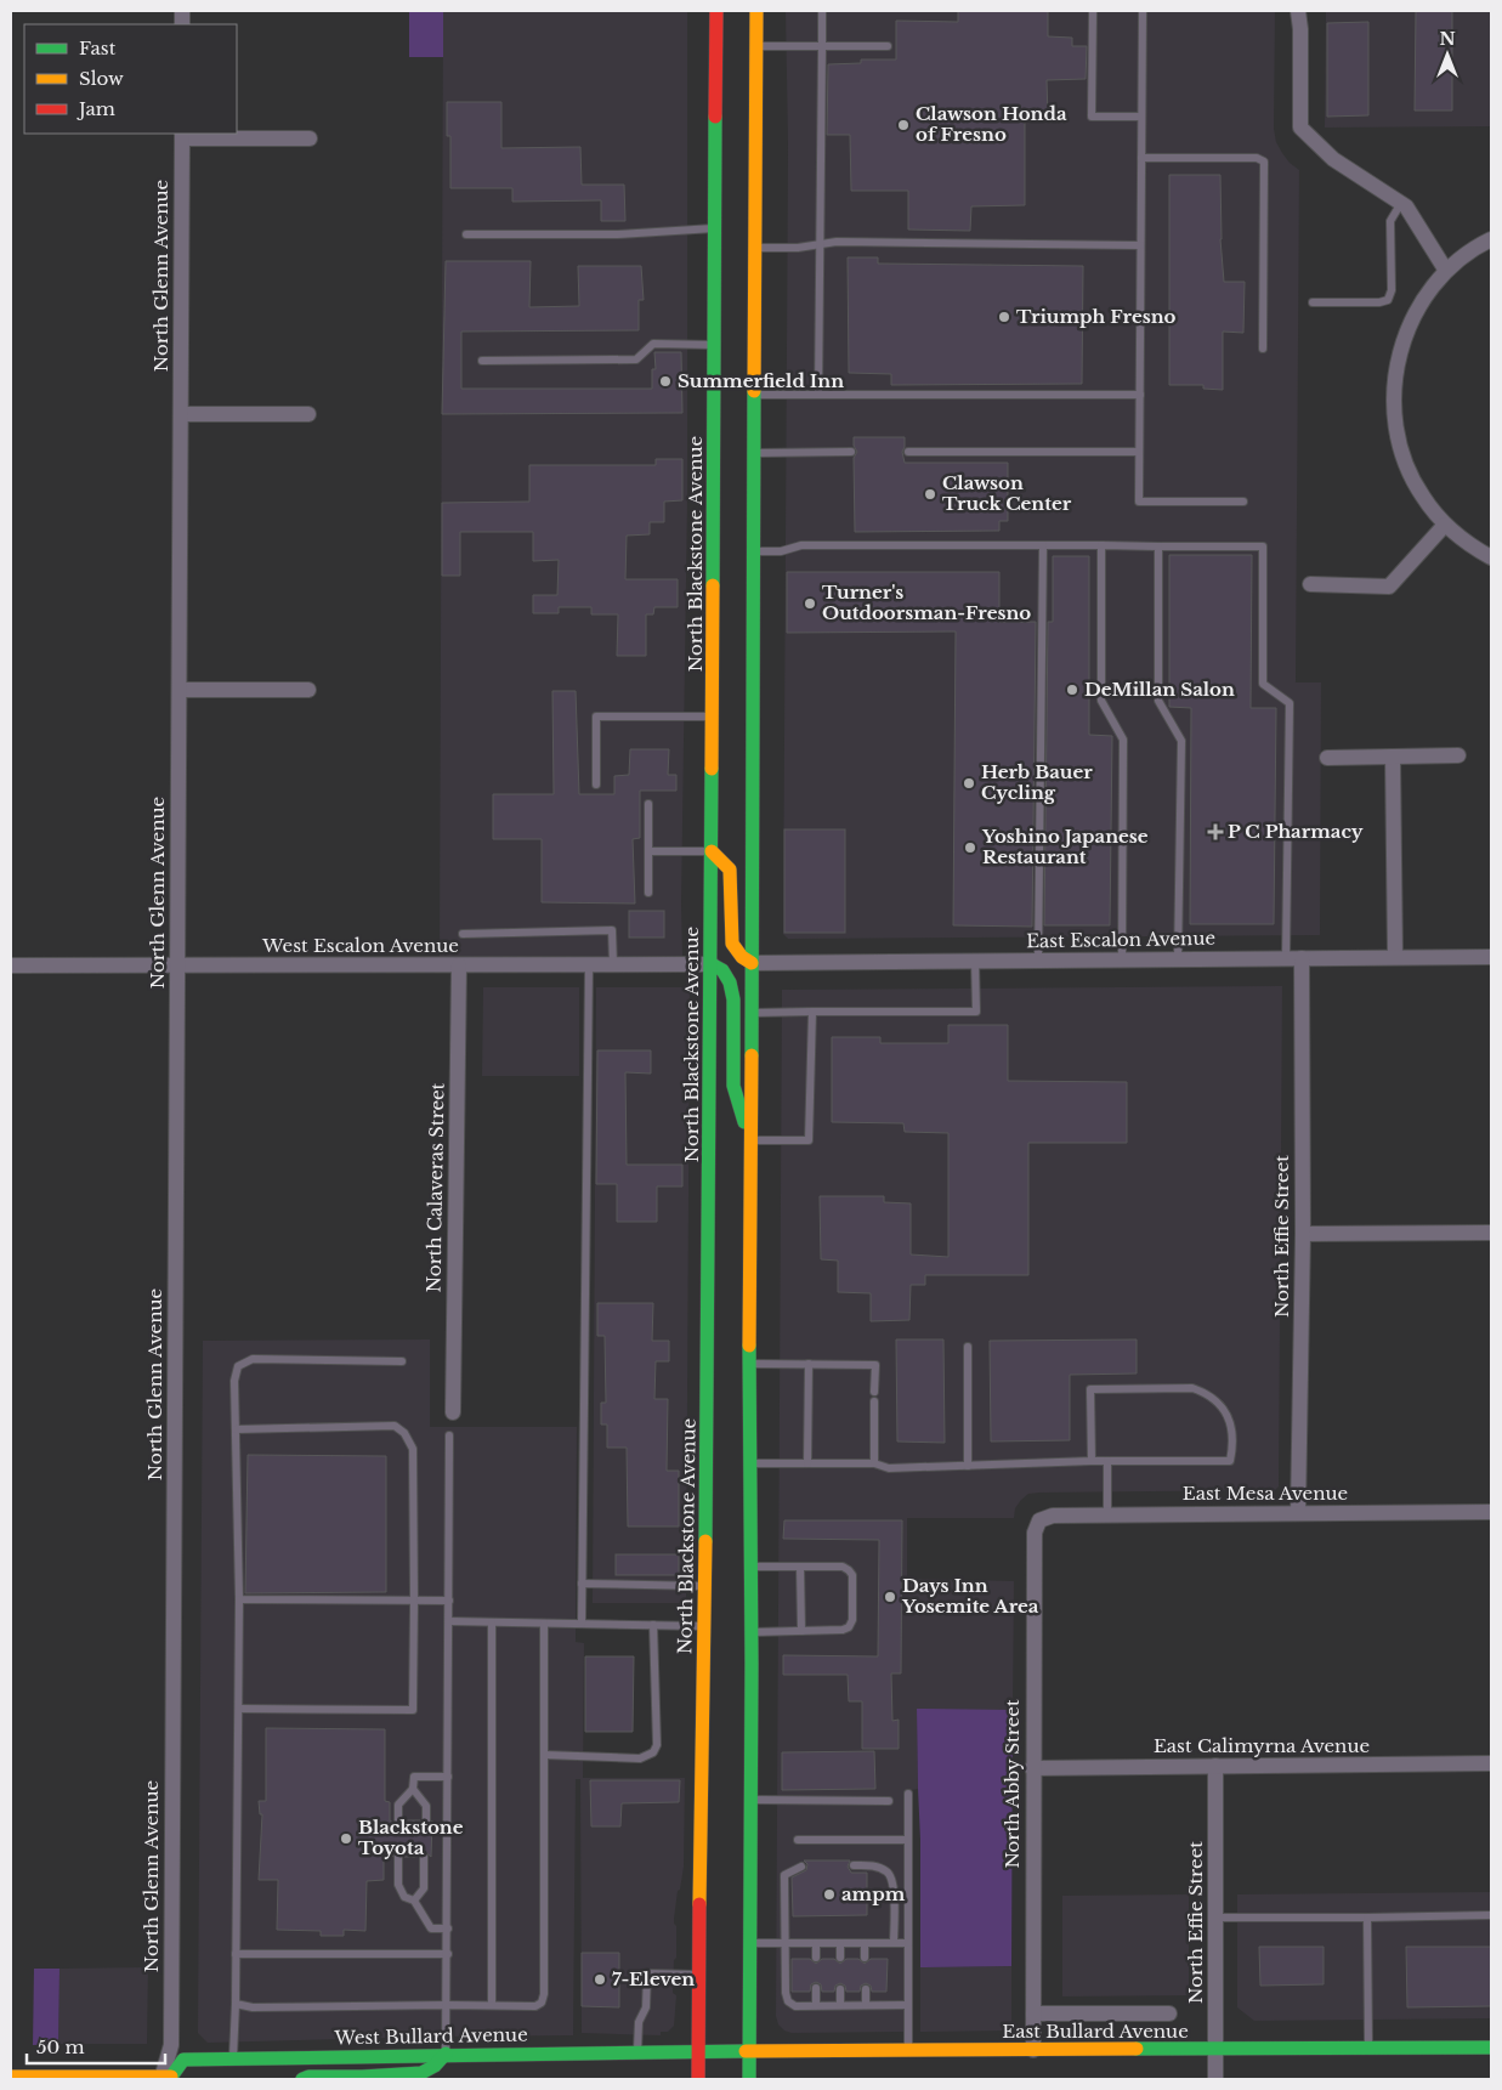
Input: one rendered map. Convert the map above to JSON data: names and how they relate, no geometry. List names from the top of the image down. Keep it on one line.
{"streets":{"main road":["North Blackstone Avenue","East Bullard Avenue","West Bullard Avenue"],"street":["North Glenn Avenue","East Escalon Avenue","West Escalon Avenue","North Calaveras Street","North Effie Street","East Mesa Avenue","East Calimyrna Avenue","North Abby Street"]},"crossings":[["North Glenn Avenue","West Escalon Avenue"],["North Glenn Avenue","West Bullard Avenue"],["North Blackstone Avenue","West Escalon Avenue"],["North Blackstone Avenue","East Bullard Avenue"],["North Blackstone Avenue","West Bullard Avenue"],["East Escalon Avenue","North Effie Street"],["West Escalon Avenue","North Calaveras Street"],["North Effie Street","East Mesa Avenue"],["North Effie Street","East Calimyrna Avenue"],["North Effie Street","East Bullard Avenue"],["East Mesa Avenue","North Abby Street"],["East Calimyrna Avenue","North Abby Street"],["North Abby Street","East Bullard Avenue"],["East Bullard Avenue","West Bullard Avenue"]],"places":{"other":["Clawson Honda of Fresno","Triumph Fresno","Summerfield Inn","Clawson Truck Center","Turner's Outdoorsman-Fresno","DeMillan Salon","Herb Bauer Cycling","Yoshino Japanese Restaurant","Days Inn Yosemite Area","Blackstone Toyota","ampm","7-Eleven"],"health":["P C Pharmacy"]},"legend":["Fast","Slow","Jam"],"scale_bar":"50 m","north":"top"}
